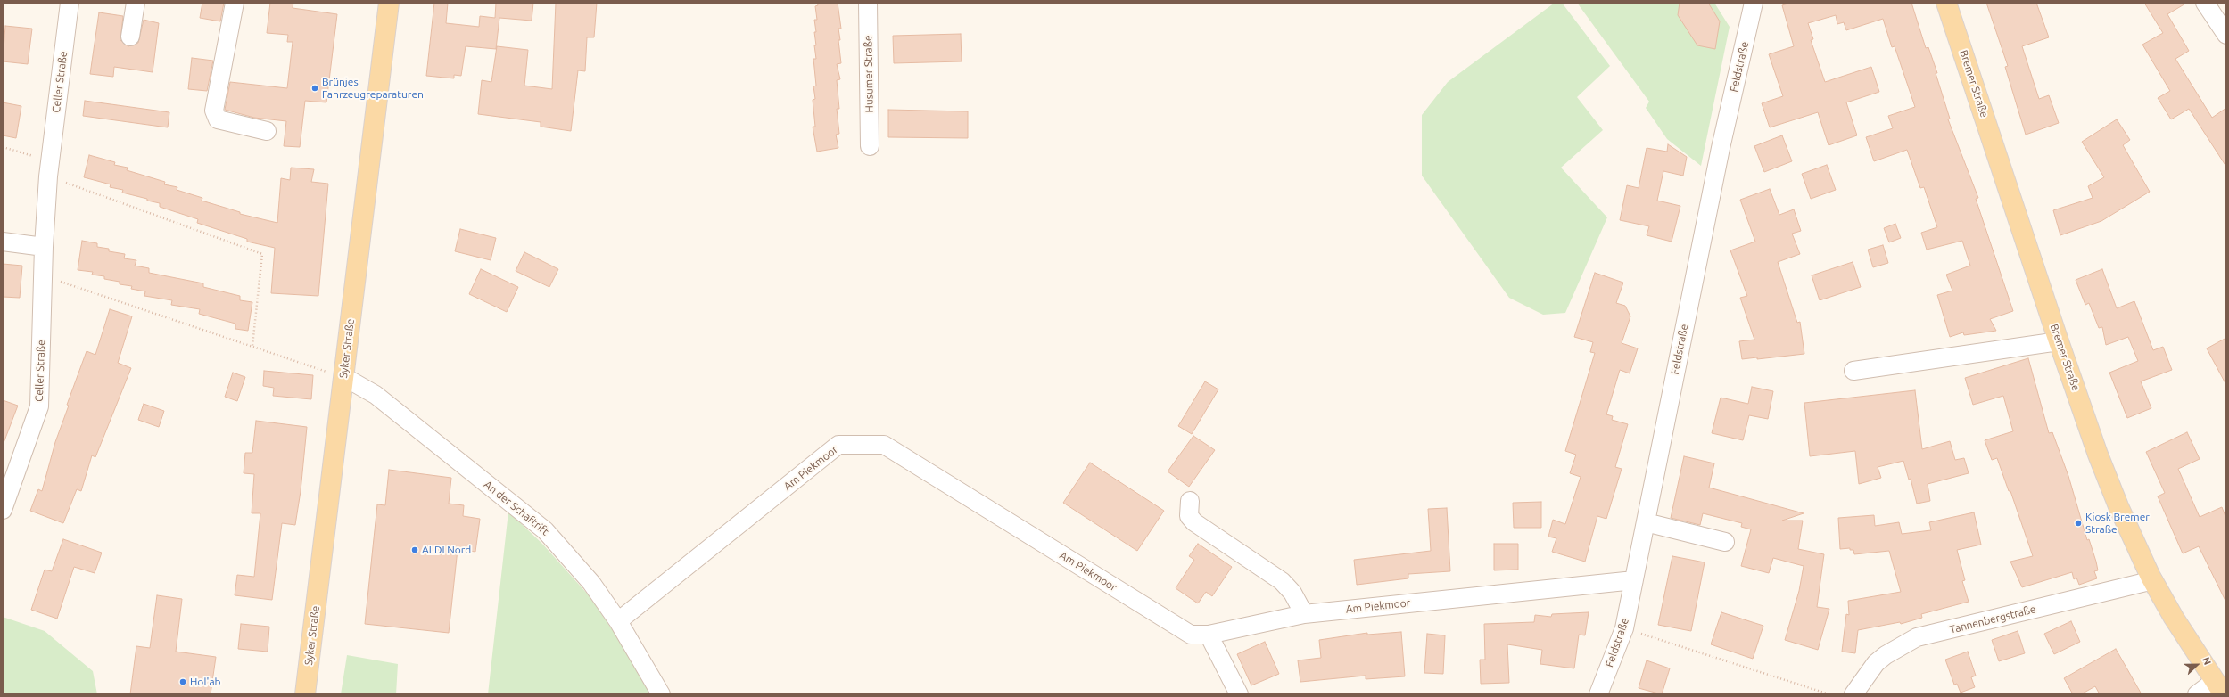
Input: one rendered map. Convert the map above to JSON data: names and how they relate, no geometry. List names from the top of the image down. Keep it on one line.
{"streets":{"main road":["Bremer Straße","Syker Straße"],"street":["Feldstraße","Husumer Straße","Celler Straße","Am Piekmoor","An der Schaftrift","Tannenbergstraße"]},"crossings":[["Feldstraße","Am Piekmoor"],["Bremer Straße","Tannenbergstraße"],["Syker Straße","An der Schaftrift"],["Am Piekmoor","An der Schaftrift"]],"places":["Brünjes Fahrzeugreparaturen","Kiosk Bremer Straße","ALDI Nord","Hol'ab"],"north":"right"}
